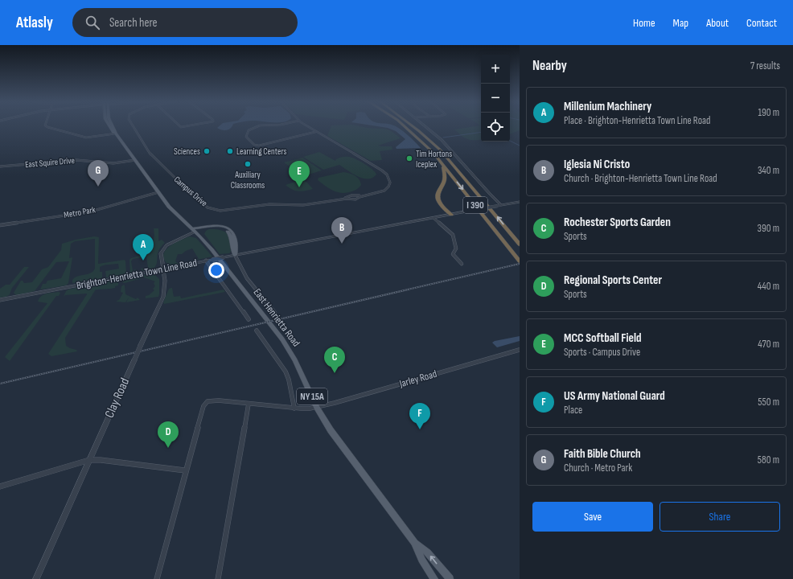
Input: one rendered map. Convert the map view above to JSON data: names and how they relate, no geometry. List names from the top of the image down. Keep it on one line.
{"streets":{"highway":["I 390"],"main road":["East Henrietta Road","NY 15A"],"street":["East Squire Drive","Campus Drive","Metro Park","Brighton-Henrietta Town Line Road","Jarley Road","Clay Road"]},"crossings":[["East Squire Drive","East Henrietta Road"],["Metro Park","East Henrietta Road"],["Brighton-Henrietta Town Line Road","Clay Road"],["East Henrietta Road","Jarley Road"],["East Henrietta Road","Clay Road"]],"places":["Sciences","Learning Centers","Tim Hortons Iceplex","Auxiliary Classrooms"],"page":{"header":"Atlasly","search":"Search here","nav":["Home","Map","About","Contact"],"heading":["Nearby","7 results"],"map_buttons":["+","−"],"list":[{"mark":"A","name":"Millenium Machinery","note":"Place · Brighton-Henrietta Town Line Road","value":"190 m"},{"mark":"B","name":"Iglesia Ni Cristo","note":"Church · Brighton-Henrietta Town Line Road","value":"340 m"},{"mark":"C","name":"Rochester Sports Garden","note":"Sports","value":"390 m"},{"mark":"D","name":"Regional Sports Center","note":"Sports","value":"440 m"},{"mark":"E","name":"MCC Softball Field","note":"Sports · Campus Drive","value":"470 m"},{"mark":"F","name":"US Army National Guard","note":"Place","value":"550 m"},{"mark":"G","name":"Faith Bible Church","note":"Church · Metro Park","value":"580 m"}],"pins":["G","E","B","A","C","F","D"],"buttons":["Save","Share"]}}
